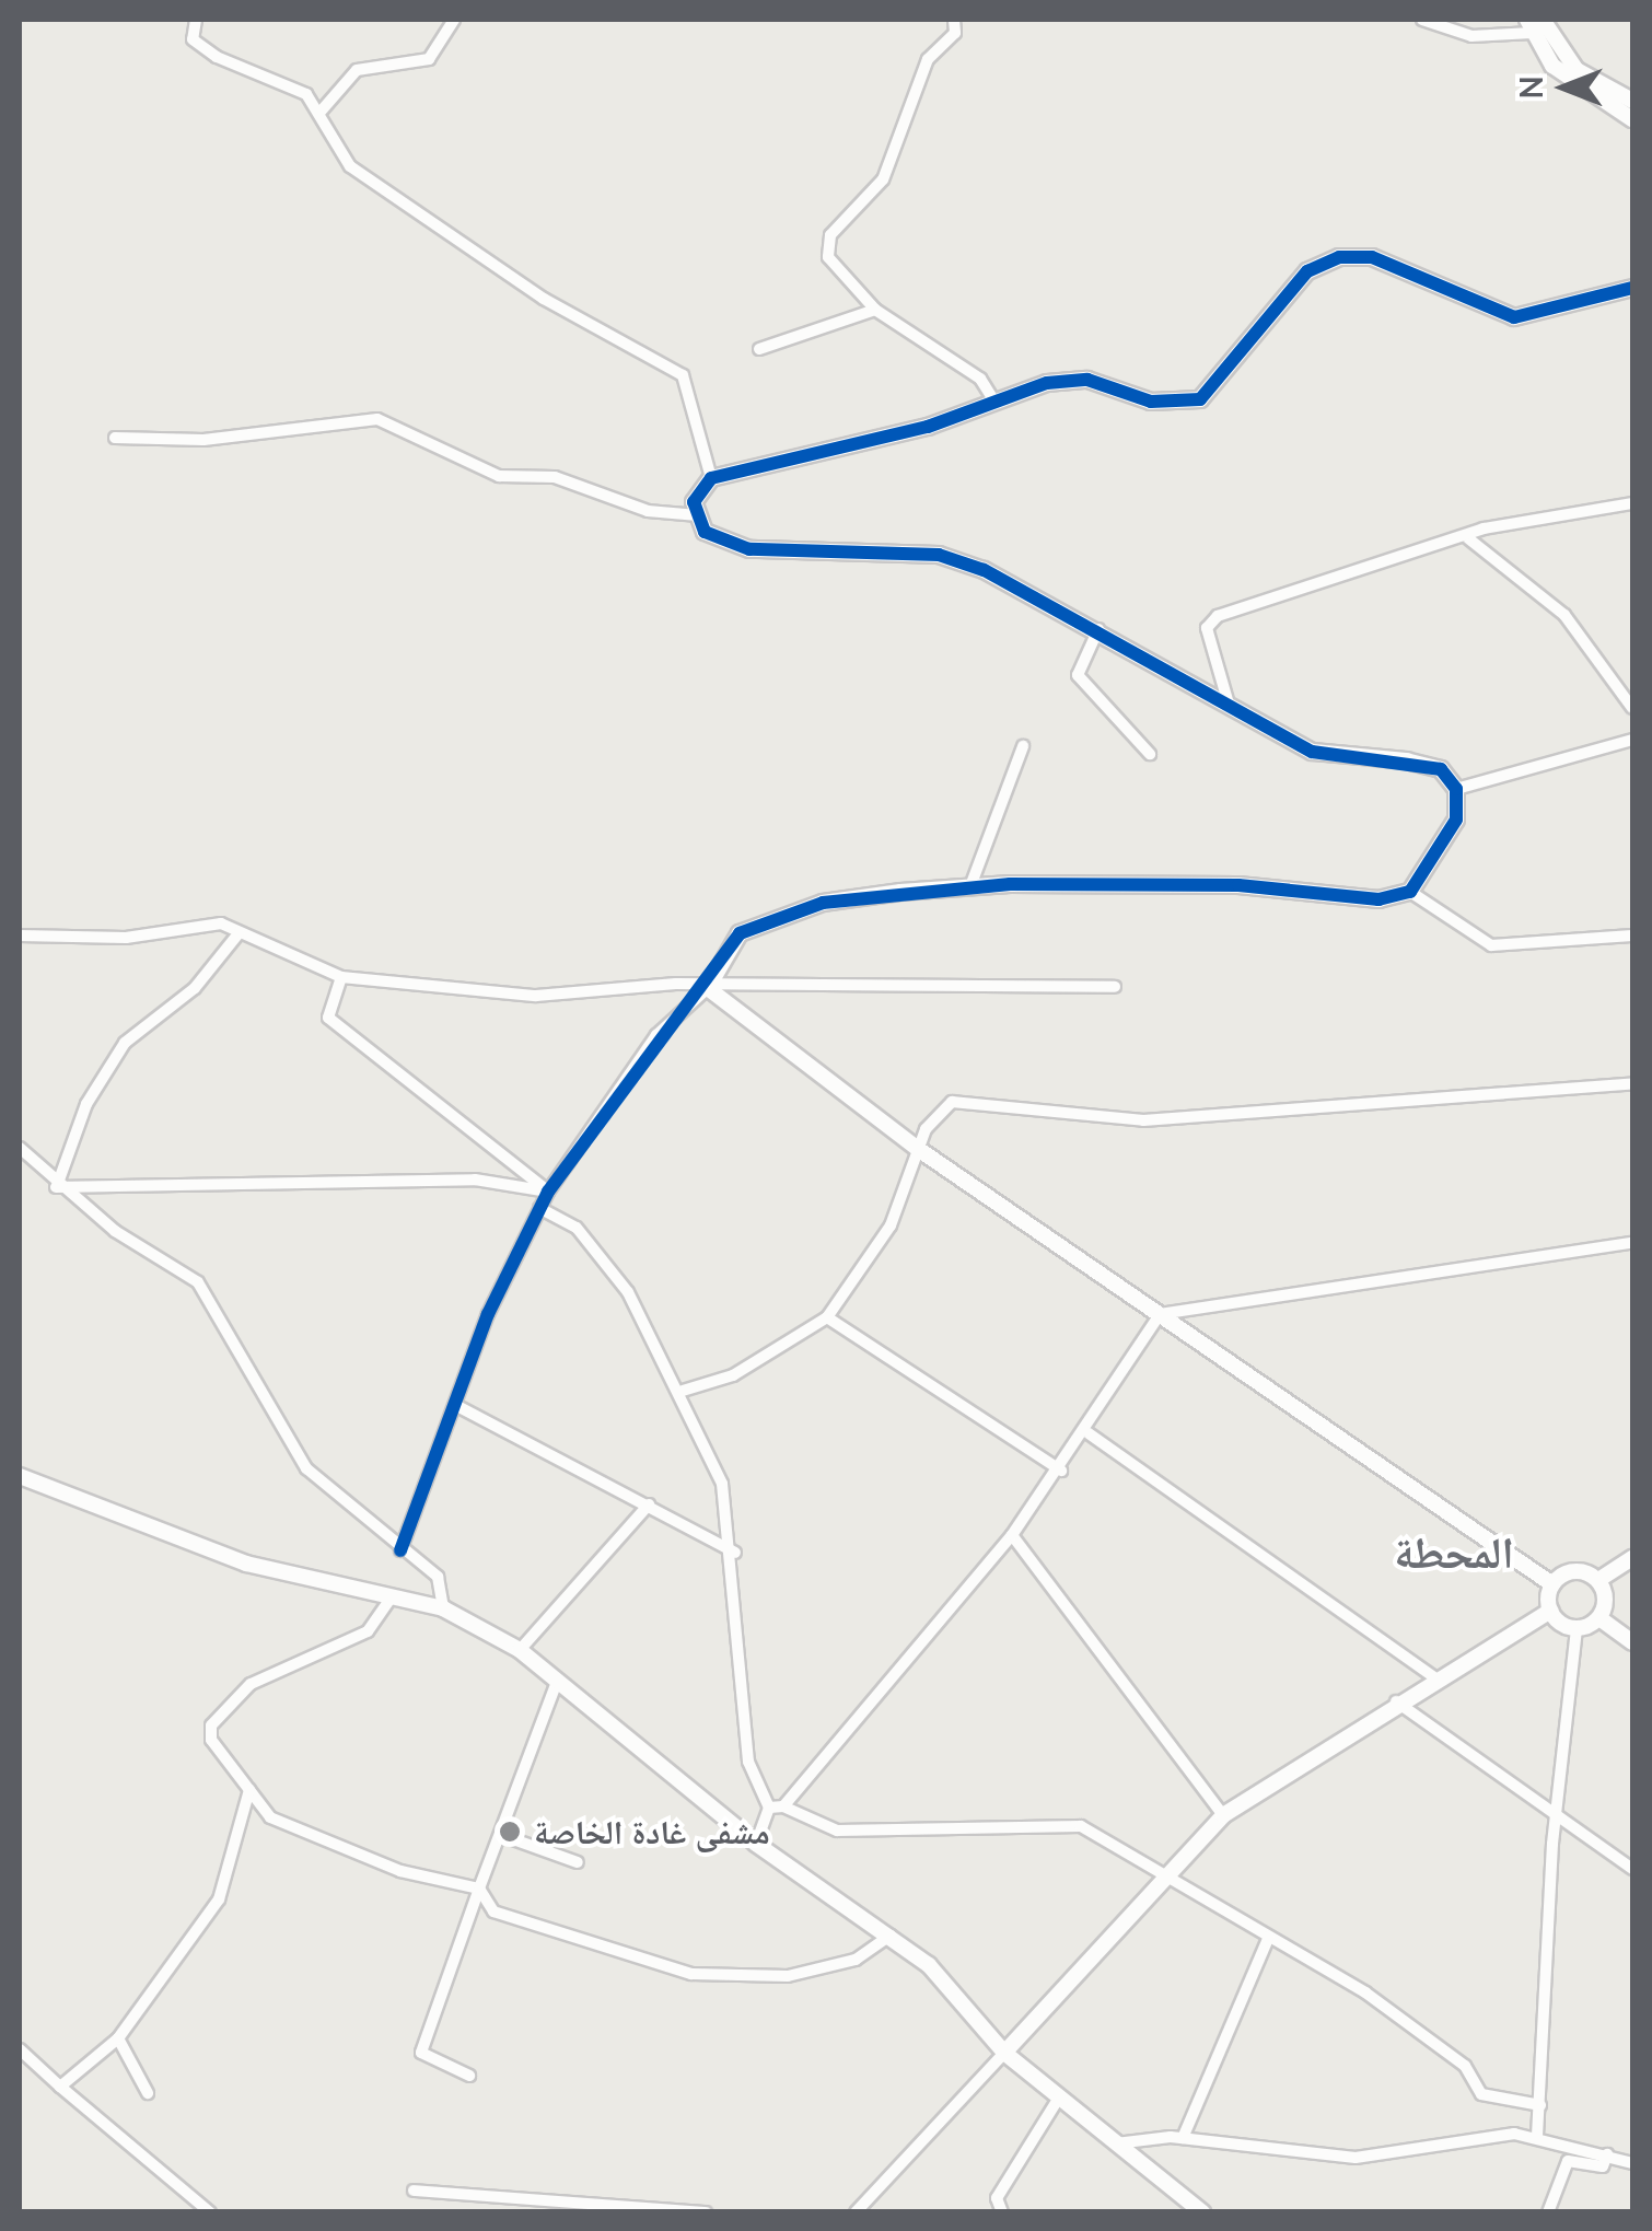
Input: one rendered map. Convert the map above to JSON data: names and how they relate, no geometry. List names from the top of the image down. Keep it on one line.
{"districts":["المحطة"],"places":["مشفى غادة الخاصة"],"north":"left"}
